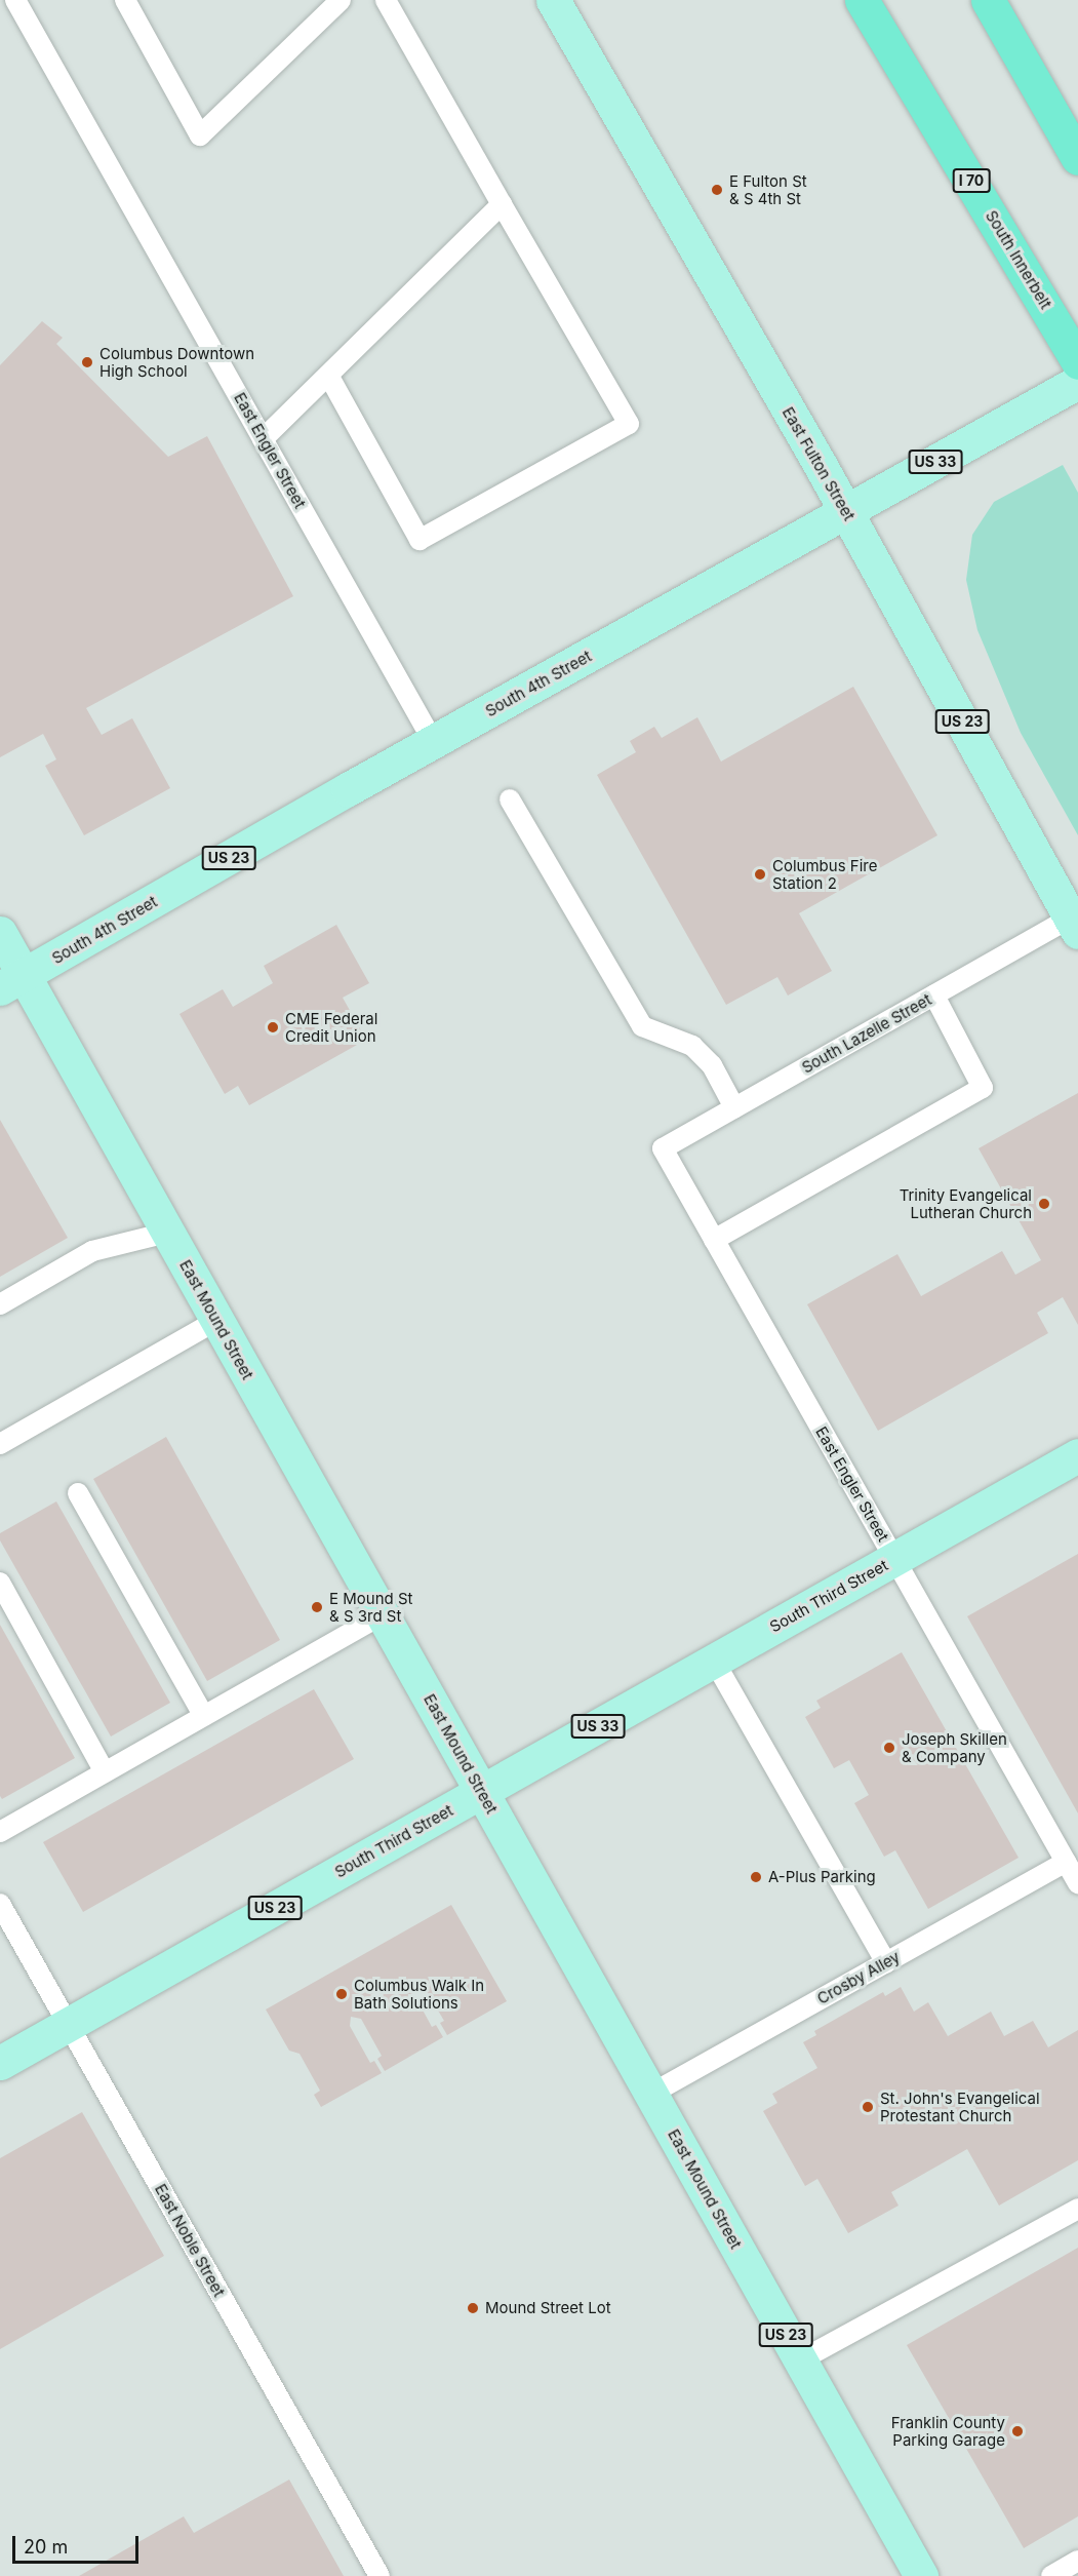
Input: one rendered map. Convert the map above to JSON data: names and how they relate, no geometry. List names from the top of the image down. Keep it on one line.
{"streets":{"highway":["I 70","South Innerbelt"],"main road":["US 33","East Fulton Street","South 4th Street","US 23","East Mound Street","South Third Street"],"lane":["East Engler Street","South Lazelle Street","Crosby Alley","East Noble Street"]},"crossings":[["East Engler Street","South 4th Street"],["East Engler Street","South Lazelle Street"],["East Engler Street","South Third Street"],["East Engler Street","Crosby Alley"],["East Fulton Street","South 4th Street"],["East Fulton Street","South Lazelle Street"],["South 4th Street","East Mound Street"],["East Mound Street","South Third Street"],["East Mound Street","Crosby Alley"],["South Third Street","East Noble Street"]],"places":["E Fulton St & S 4th St","Columbus Downtown High School","Columbus Fire Station 2","CME Federal Credit Union","Trinity Evangelical Lutheran Church","E Mound St & S 3rd St","Joseph Skillen & Company","A-Plus Parking","Columbus Walk In Bath Solutions","St. John's Evangelical Protestant Church","Mound Street Lot","Franklin County Parking Garage"],"scale_bar":"20 m"}
